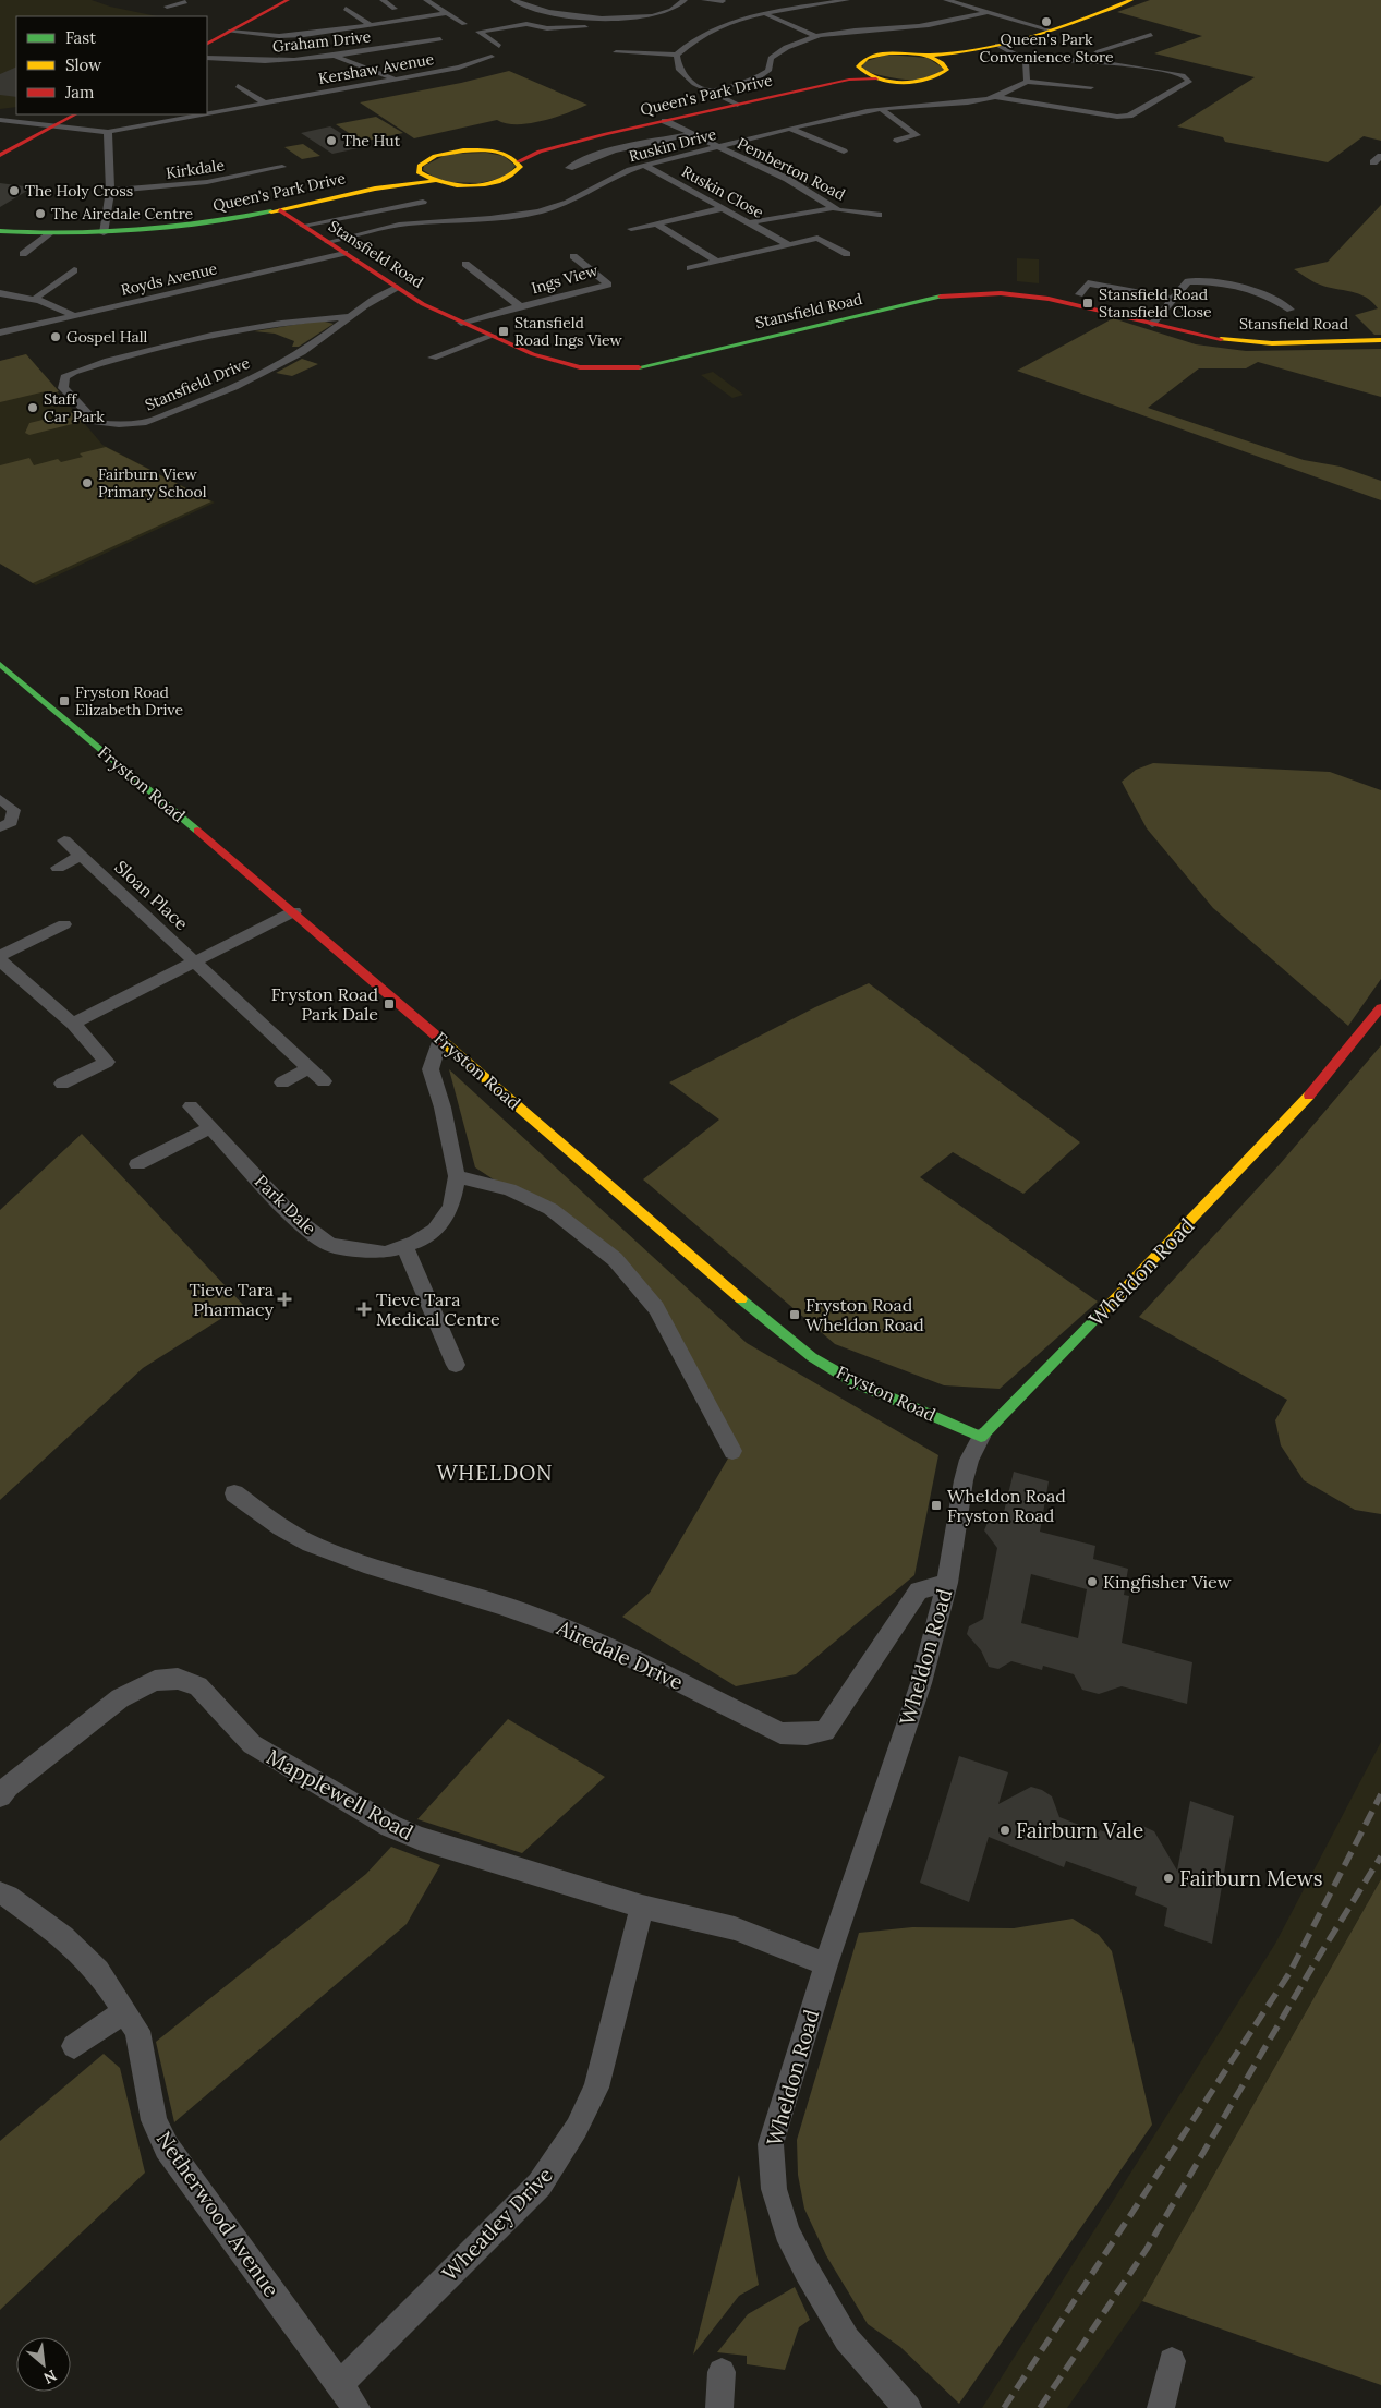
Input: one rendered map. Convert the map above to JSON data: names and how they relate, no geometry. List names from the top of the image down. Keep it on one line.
{"streets":{"street":["Graham Drive","Kershaw Avenue","Queen's Park Drive","Ruskin Drive","Kirkdale","Pemberton Road","Ruskin Close","Stansfield Road","Royds Avenue","Ings View","Stansfield Drive","Fryston Road","Sloan Place","Park Dale","Wheldon Road","Airedale Drive","Mapplewell Road","Netherwood Avenue","Wheatley Drive"]},"crossings":[["Queen's Park Drive","Pemberton Road"],["Queen's Park Drive","Stansfield Road"],["Ruskin Drive","Pemberton Road"],["Ruskin Drive","Ruskin Close"],["Ruskin Drive","Stansfield Road"],["Stansfield Road","Royds Avenue"],["Stansfield Road","Ings View"],["Stansfield Road","Stansfield Drive"],["Fryston Road","Park Dale"],["Fryston Road","Wheldon Road"],["Wheldon Road","Airedale Drive"],["Wheldon Road","Mapplewell Road"],["Mapplewell Road","Wheatley Drive"],["Netherwood Avenue","Wheatley Drive"]],"districts":["WHELDON"],"places":{"other":["Queen's Park Convenience Store","The Hut","The Holy Cross","The Airedale Centre","Gospel Hall","Staff Car Park","Fairburn View Primary School","Kingfisher View","Fairburn Vale","Fairburn Mews"],"transit":["Stansfield Road Stansfield Close","Stansfield Road Ings View","Fryston Road Elizabeth Drive","Fryston Road Park Dale","Fryston Road Wheldon Road","Wheldon Road Fryston Road"],"health":["Tieve Tara Pharmacy","Tieve Tara Medical Centre"]},"legend":["Fast","Slow","Jam"],"north":"bottom right"}
